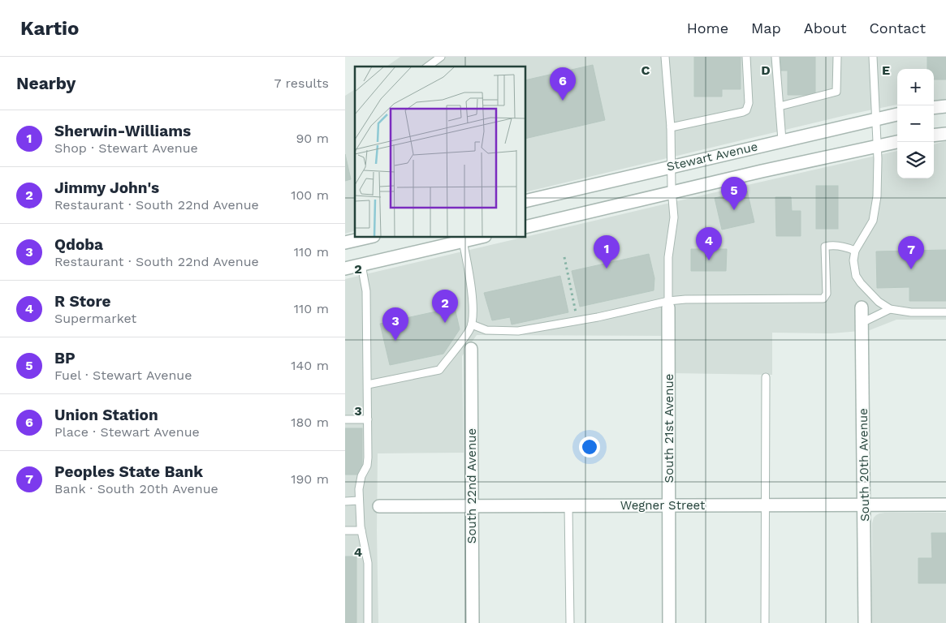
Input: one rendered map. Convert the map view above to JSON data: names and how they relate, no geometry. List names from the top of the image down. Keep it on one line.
{"streets":{"street":["Stewart Avenue","South 21st Avenue","South 20th Avenue","South 22nd Avenue","Wegner Street"]},"crossings":[["South 21st Avenue","Wegner Street"],["South 20th Avenue","Wegner Street"],["South 22nd Avenue","Wegner Street"]],"page":{"header":"Kartio","nav":["Home","Map","About","Contact"],"heading":["Nearby","7 results"],"pins":["6","5","4","1","7","2","3"],"map_buttons":["+","−"],"list":[{"mark":"1","name":"Sherwin-Williams","note":"Shop · Stewart Avenue","value":"90 m"},{"mark":"2","name":"Jimmy John's","note":"Restaurant · South 22nd Avenue","value":"100 m"},{"mark":"3","name":"Qdoba","note":"Restaurant · South 22nd Avenue","value":"110 m"},{"mark":"4","name":"R Store","note":"Supermarket","value":"110 m"},{"mark":"5","name":"BP","note":"Fuel · Stewart Avenue","value":"140 m"},{"mark":"6","name":"Union Station","note":"Place · Stewart Avenue","value":"180 m"},{"mark":"7","name":"Peoples State Bank","note":"Bank · South 20th Avenue","value":"190 m"}]},"grid":{"columns":["C","D","E"],"rows":["2","3","4"]}}
